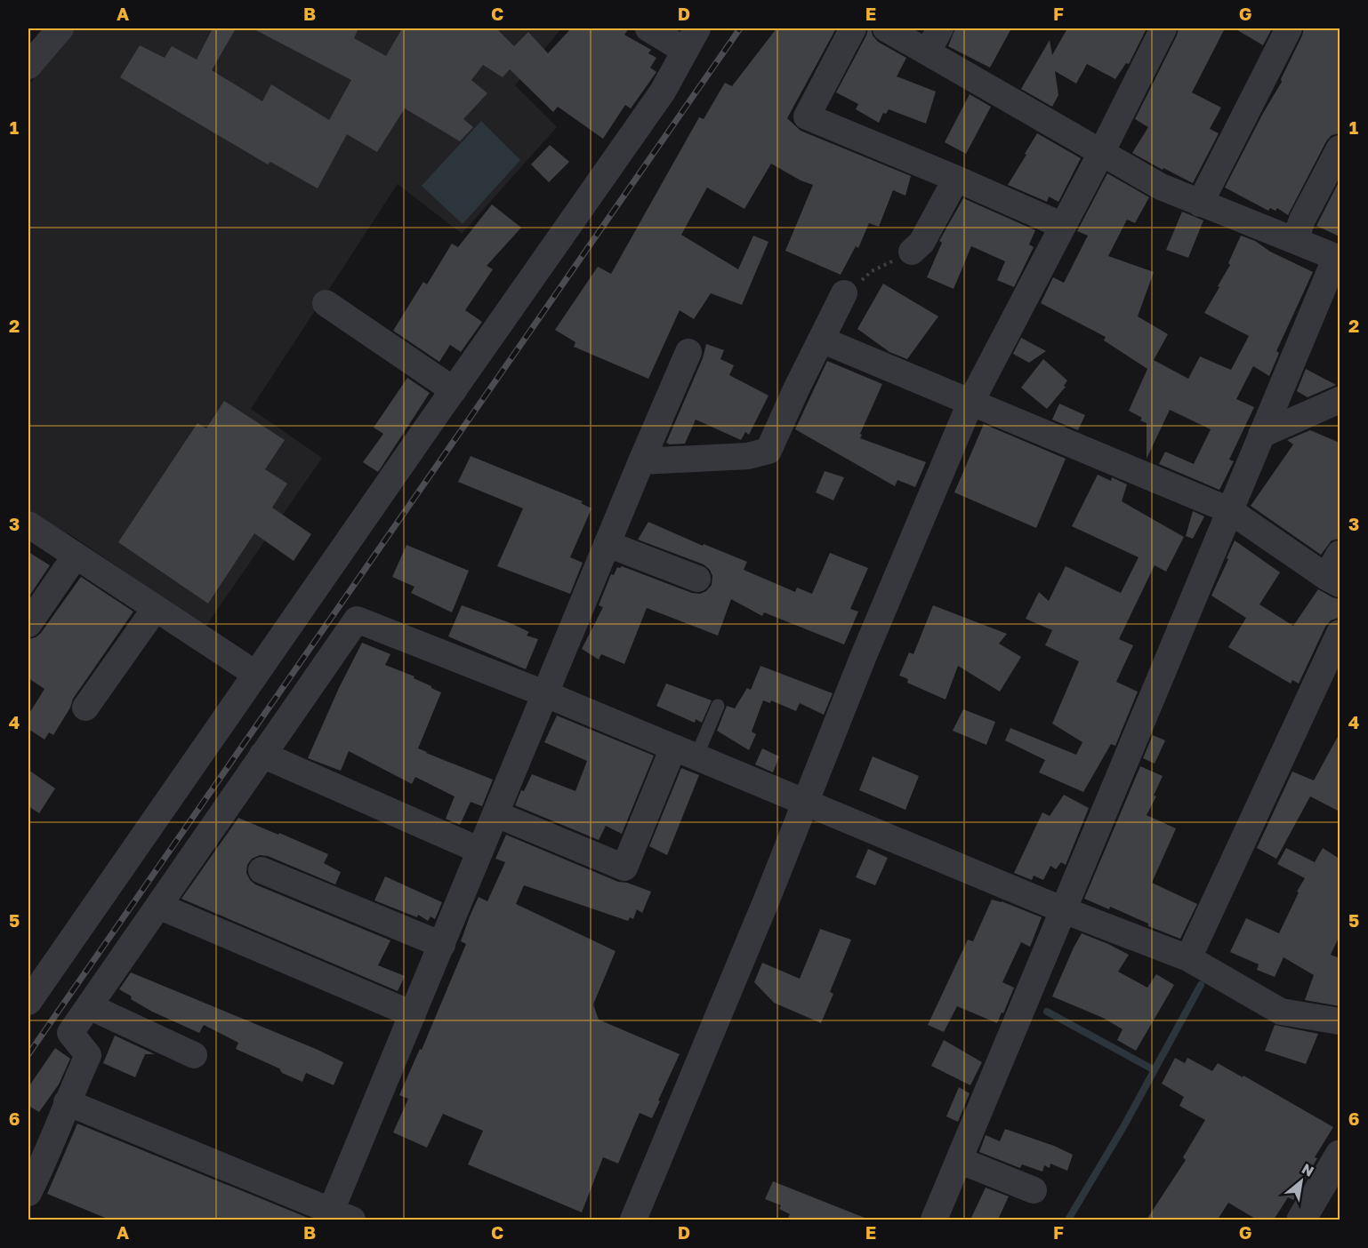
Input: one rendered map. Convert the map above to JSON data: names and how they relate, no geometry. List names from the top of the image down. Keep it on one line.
{"north":"top right","grid":{"columns":["A","B","C","D","E","F","G"],"rows":["1","2","3","4","5","6"]}}
